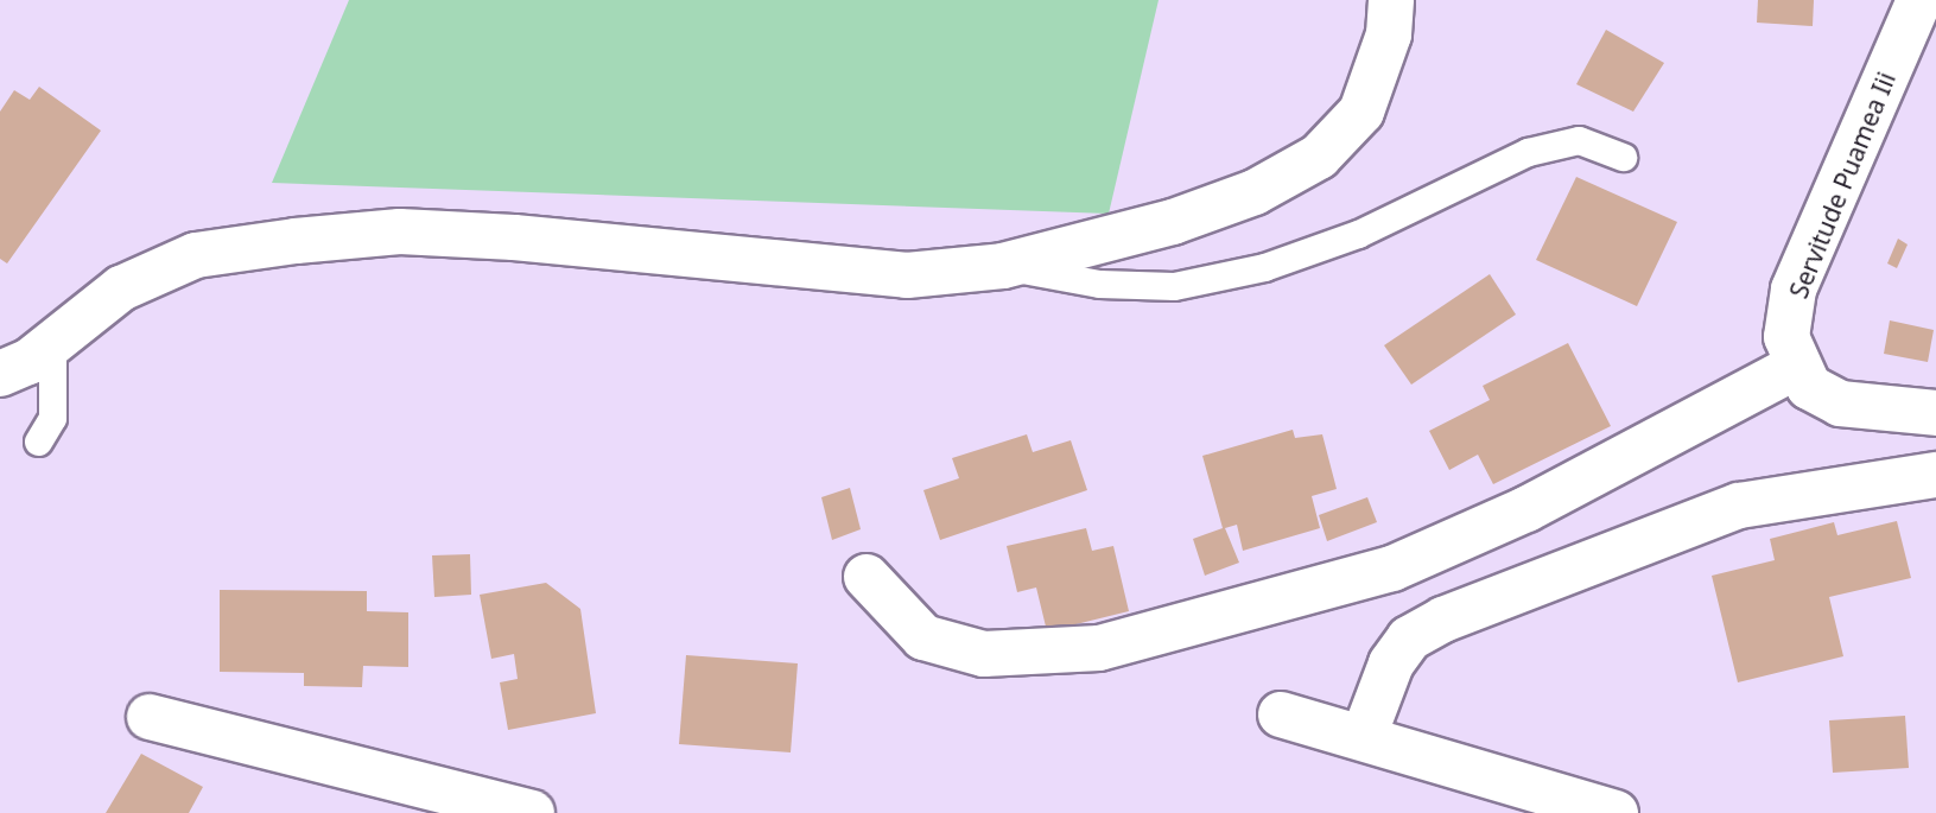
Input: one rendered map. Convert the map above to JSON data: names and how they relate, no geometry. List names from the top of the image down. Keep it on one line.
{"streets":{"street":["Servitude Puamea Iii"]}}
